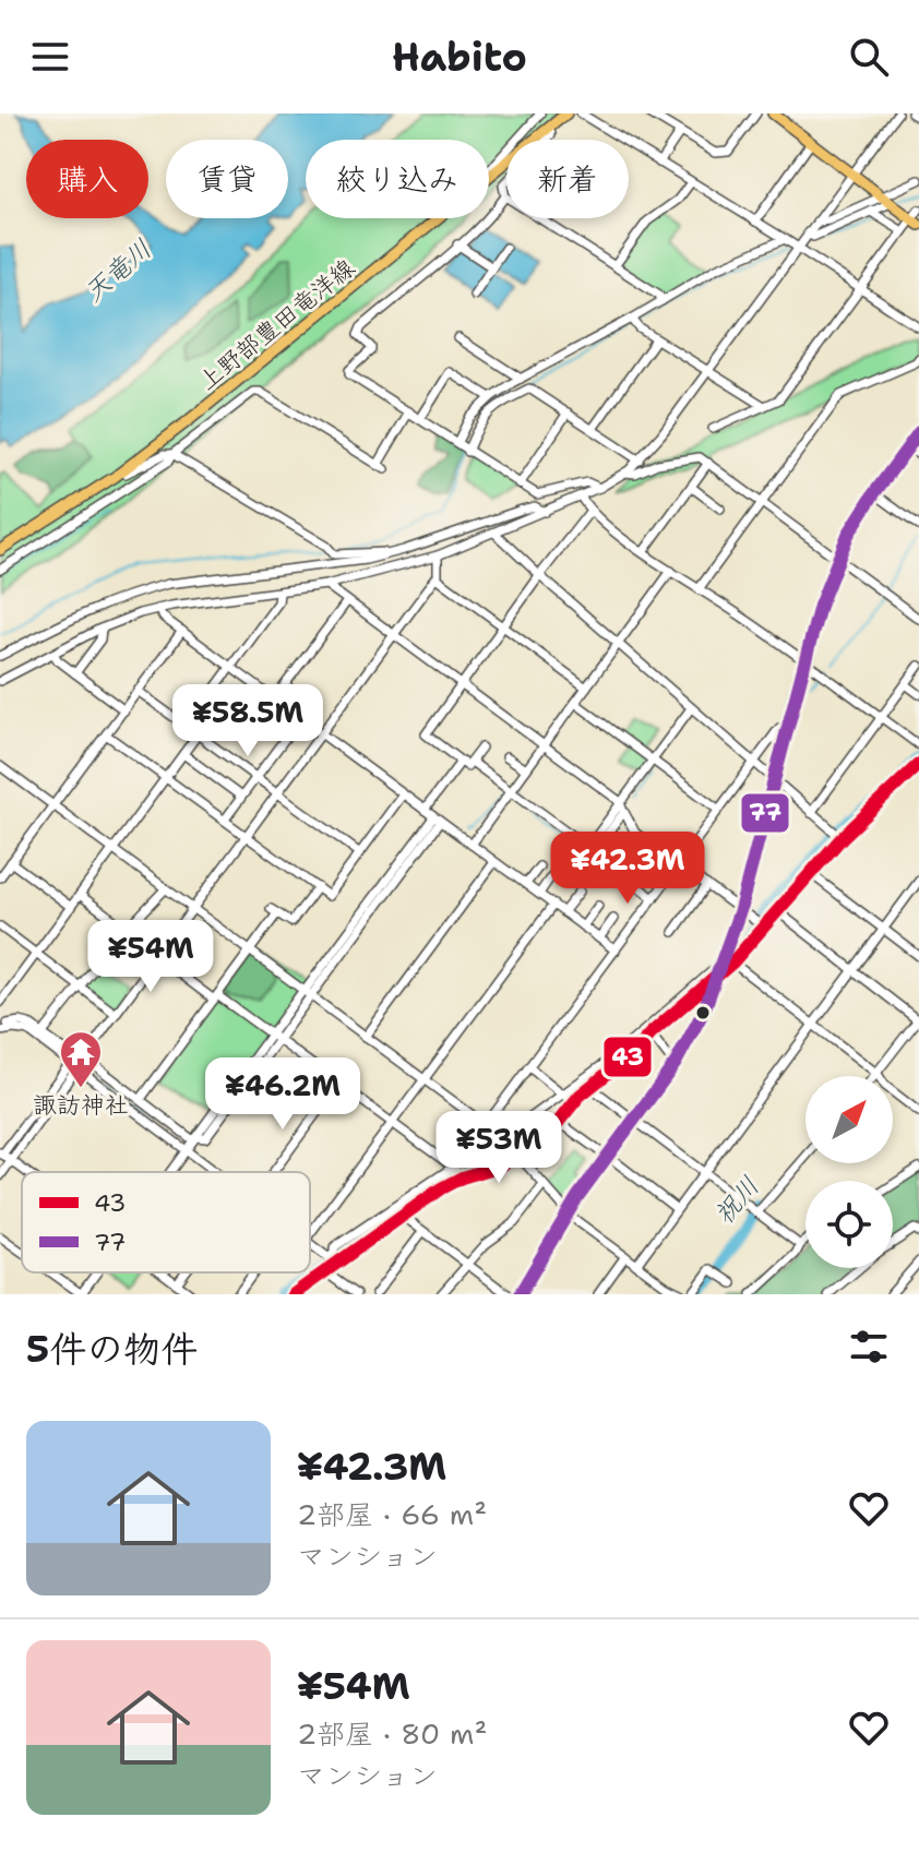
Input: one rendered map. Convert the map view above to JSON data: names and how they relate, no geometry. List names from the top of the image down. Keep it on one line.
{"streets":{"main road":["上野部豊田竜洋線"]},"water":["天竜川","祝川"],"places":{"temple":["諏訪神社"]},"lines":["transit line 77","transit line 43"],"legend":["43","77"],"north":"top right","page":{"header":"Habito","chip":["購入","賃貸","絞り込み","新着"],"price":["¥58.5M","¥42.3M","¥54M","¥46.2M","¥53M"],"heading":"5件の物件","list":[{"name":"¥42.3M","note":"2部屋 · 66 m² · マンション"},{"name":"¥54M","note":"2部屋 · 80 m² · マンション"}]}}
